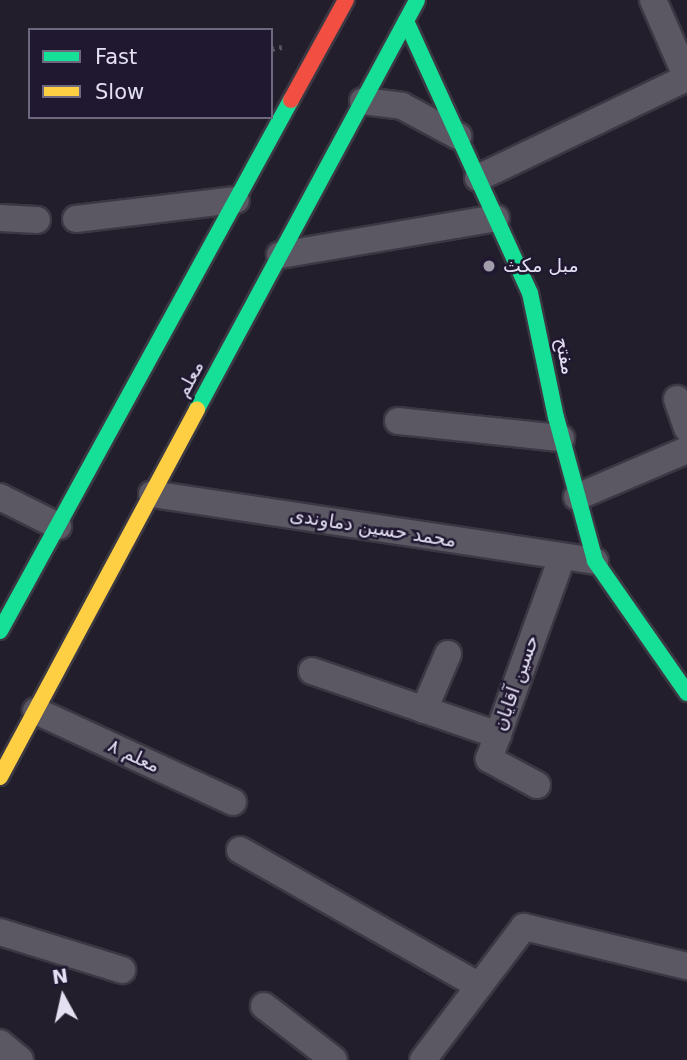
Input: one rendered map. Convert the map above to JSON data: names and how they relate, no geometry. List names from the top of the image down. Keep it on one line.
{"streets":{"main road":["مفتح","معلم"],"street":["محمد حسین دماوندی","حسین آقایان","معلم ۸"]},"crossings":[["مفتح","معلم"],["مفتح","محمد حسین دماوندی"],["معلم","محمد حسین دماوندی"],["معلم","معلم ۸"],["محمد حسین دماوندی","حسین آقایان"]],"places":["مبل مکث"],"legend":["Fast","Slow"],"north":"top"}
